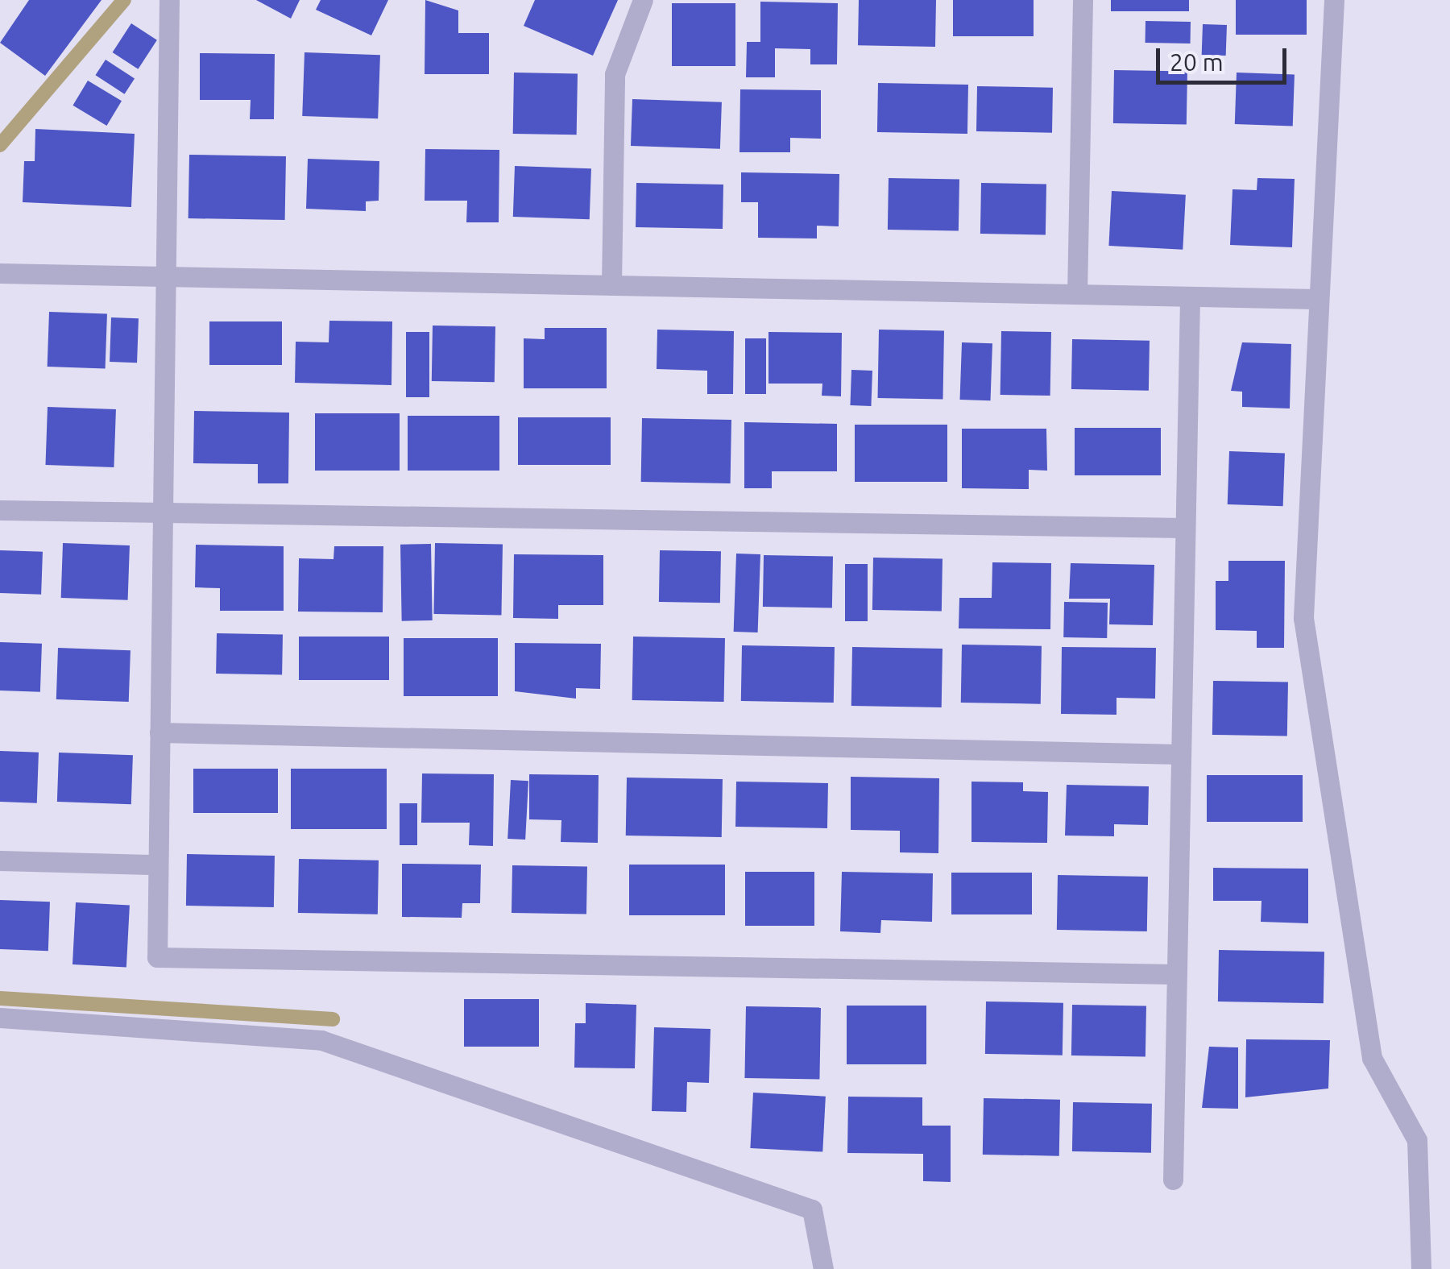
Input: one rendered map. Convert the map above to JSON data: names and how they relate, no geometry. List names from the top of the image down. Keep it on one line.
{"scale_bar":"20 m"}
